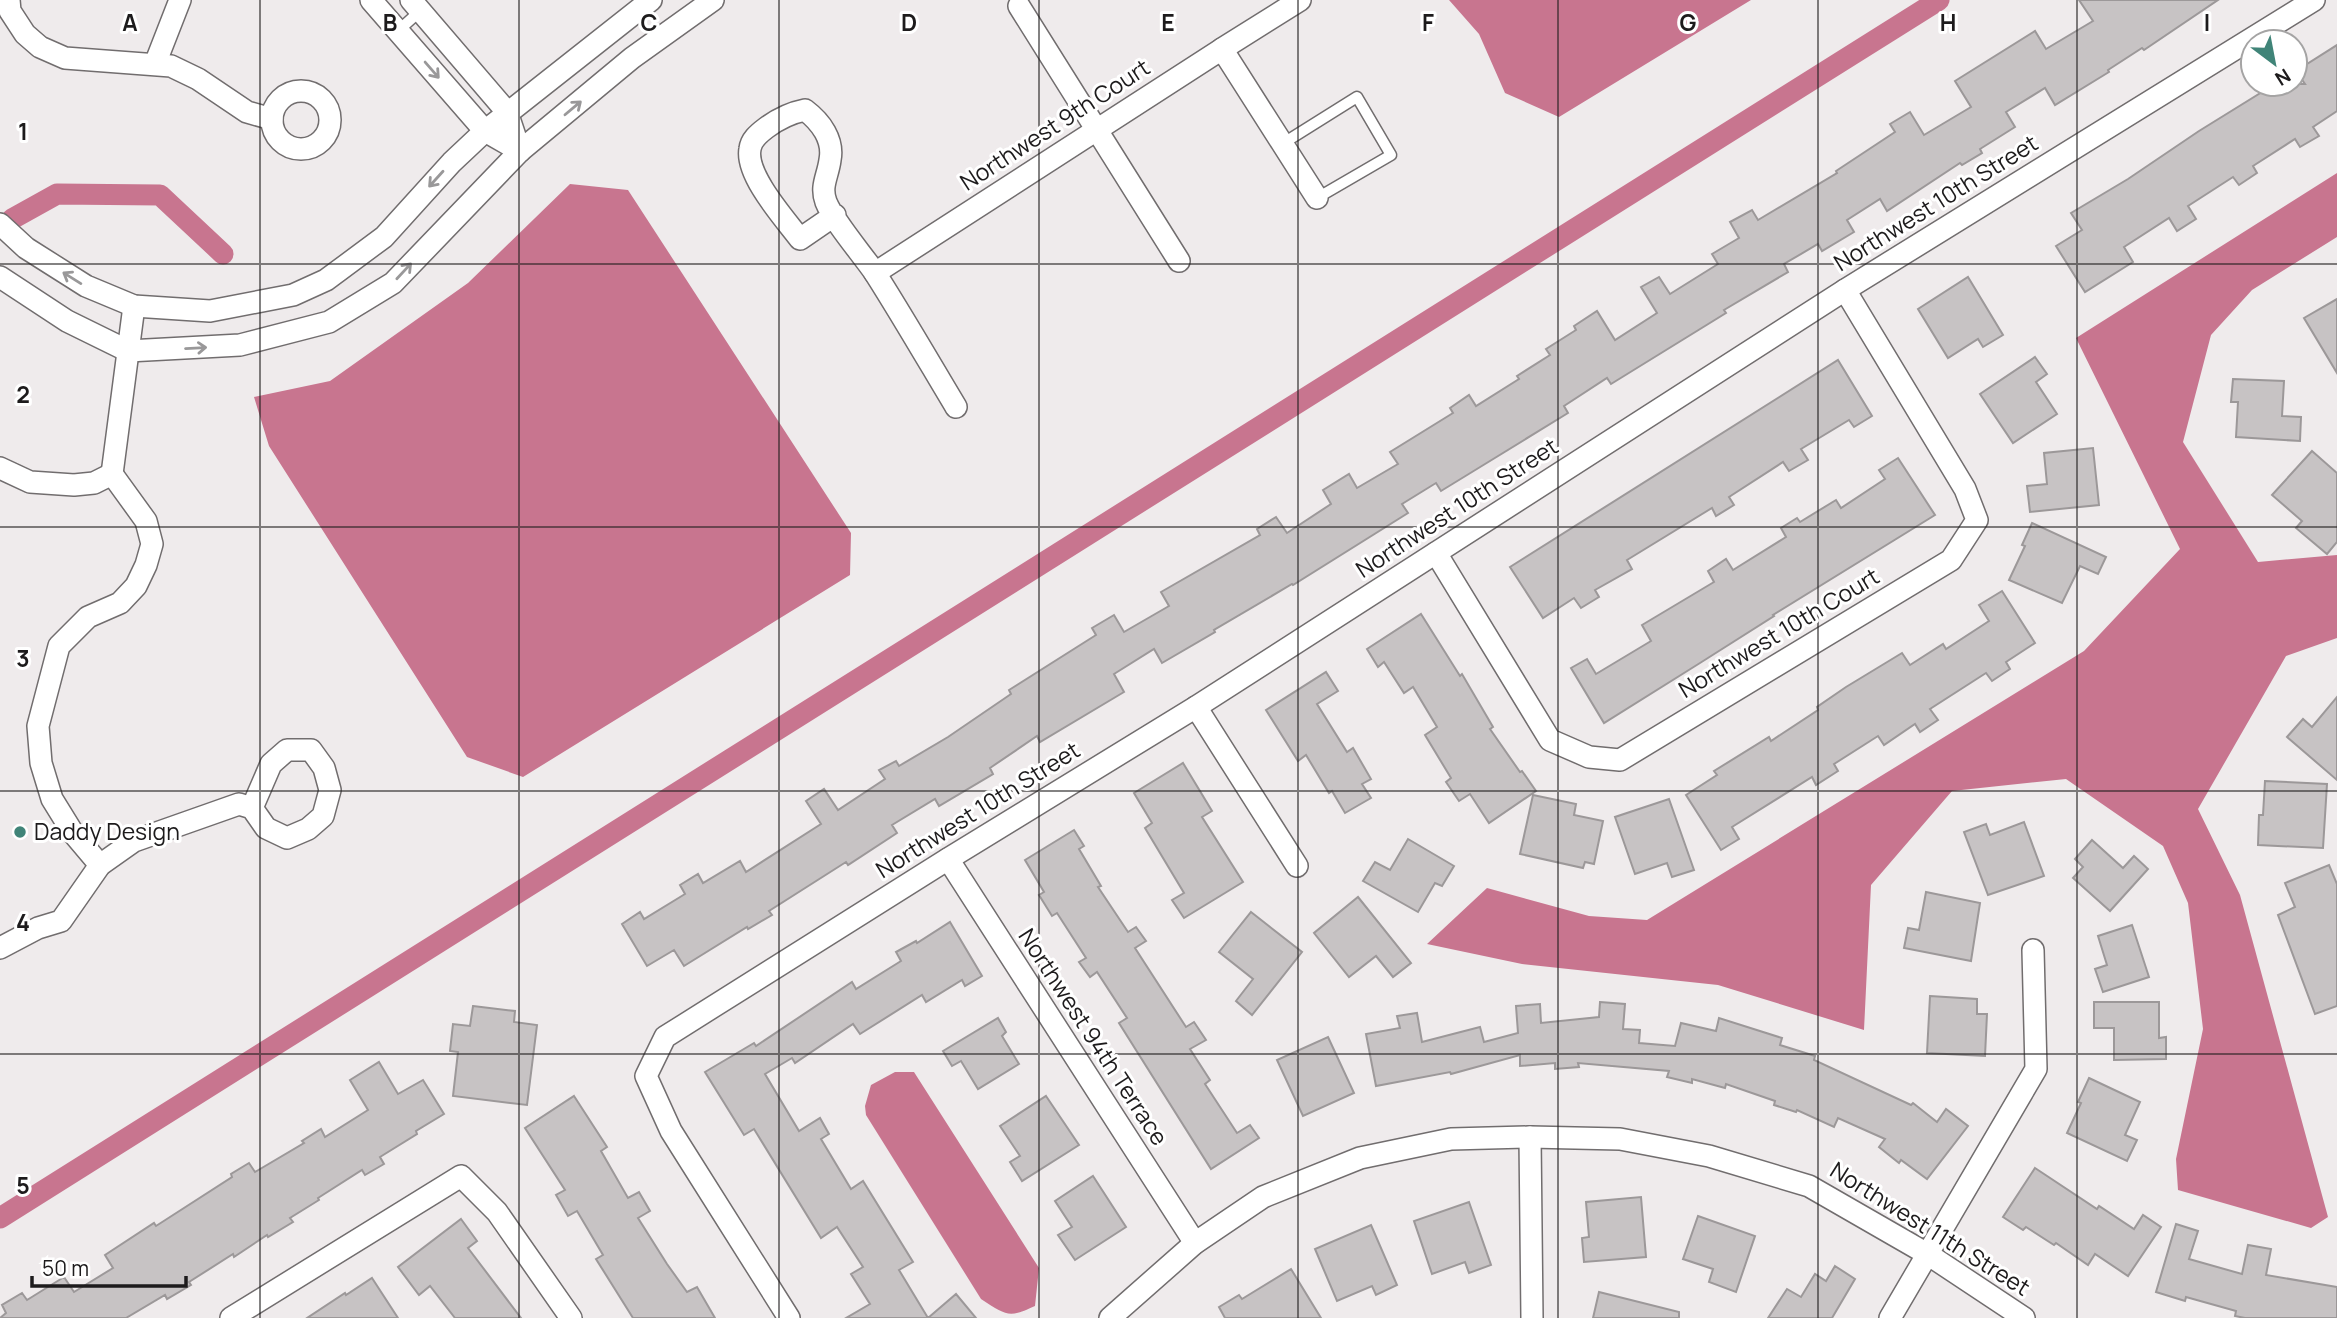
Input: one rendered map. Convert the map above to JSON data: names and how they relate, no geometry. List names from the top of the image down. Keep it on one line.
{"streets":{"street":["Northwest 9th Court","Northwest 10th Street","Northwest 10th Court","Northwest 94th Terrace","Northwest 11th Street"]},"crossings":[["Northwest 10th Street","Northwest 10th Court"],["Northwest 10th Street","Northwest 94th Terrace"],["Northwest 94th Terrace","Northwest 11th Street"]],"places":["Daddy Design"],"scale_bar":"50 m","north":"bottom right","grid":{"columns":["A","B","C","D","E","F","G","H","I"],"rows":["1","2","3","4","5"]}}
